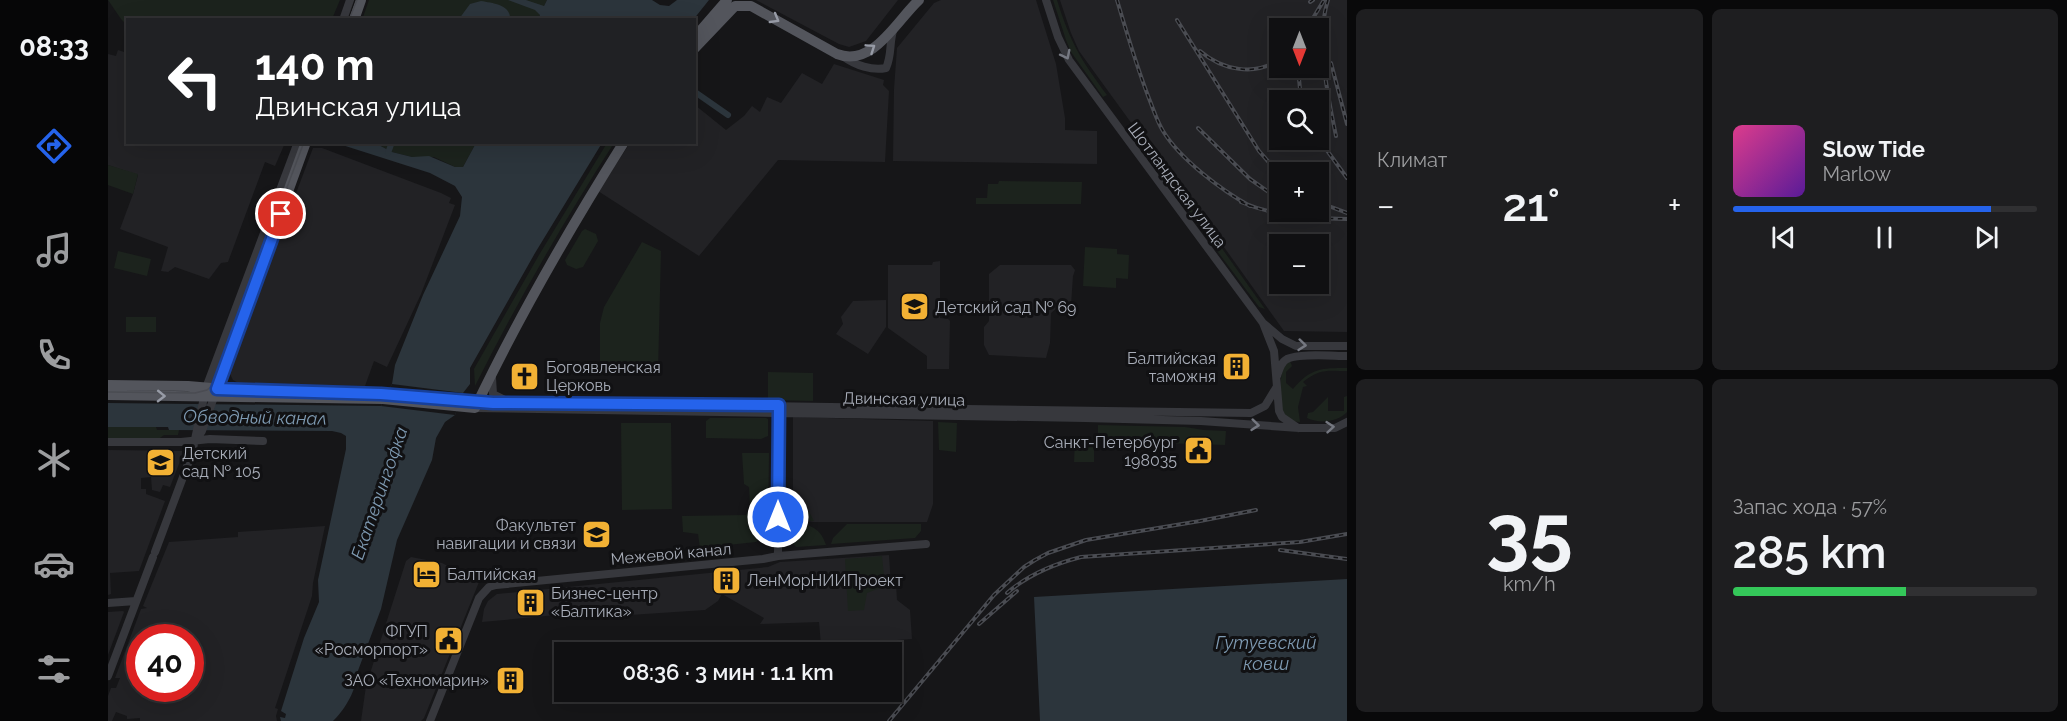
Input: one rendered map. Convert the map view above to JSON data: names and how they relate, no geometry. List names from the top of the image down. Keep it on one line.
{"streets":{"street":["Шотландская улица","Двинская улица","Межевой канал"]},"crossings":[["Шотландская улица","Двинская улица"]],"one_way":["Шотландская улица"],"water":["Обводный канал","Екатерингофка","Гутуевский ковш"],"places":{"school or university":["Детский сад № 69","Детский сад № 105","Факультет навигации и связи"],"building":["Балтийская таможня","ЛенМорНИИПроект","Бизнес-центр «Балтика»","ЗАО «Техномарин»"],"church":["Богоявленская Церковь"],"public building":["Санкт-Петербург 198035","ФГУП «Росморпорт»"],"hotel":["Балтийская"]},"north":"bottom","page":{"tabs":"08:33","tile":["Климат",["35","km/h"],["Запас хода · 57%","285 km"]],"map_buttons":["+","−"],"turn":["140 m","Двинская улица"],"song":["Slow Tide","Marlow"],"heat":["−","21°","+"],"limit":"40","trip":"08:36 · 3 мин · 1.1 km"}}
